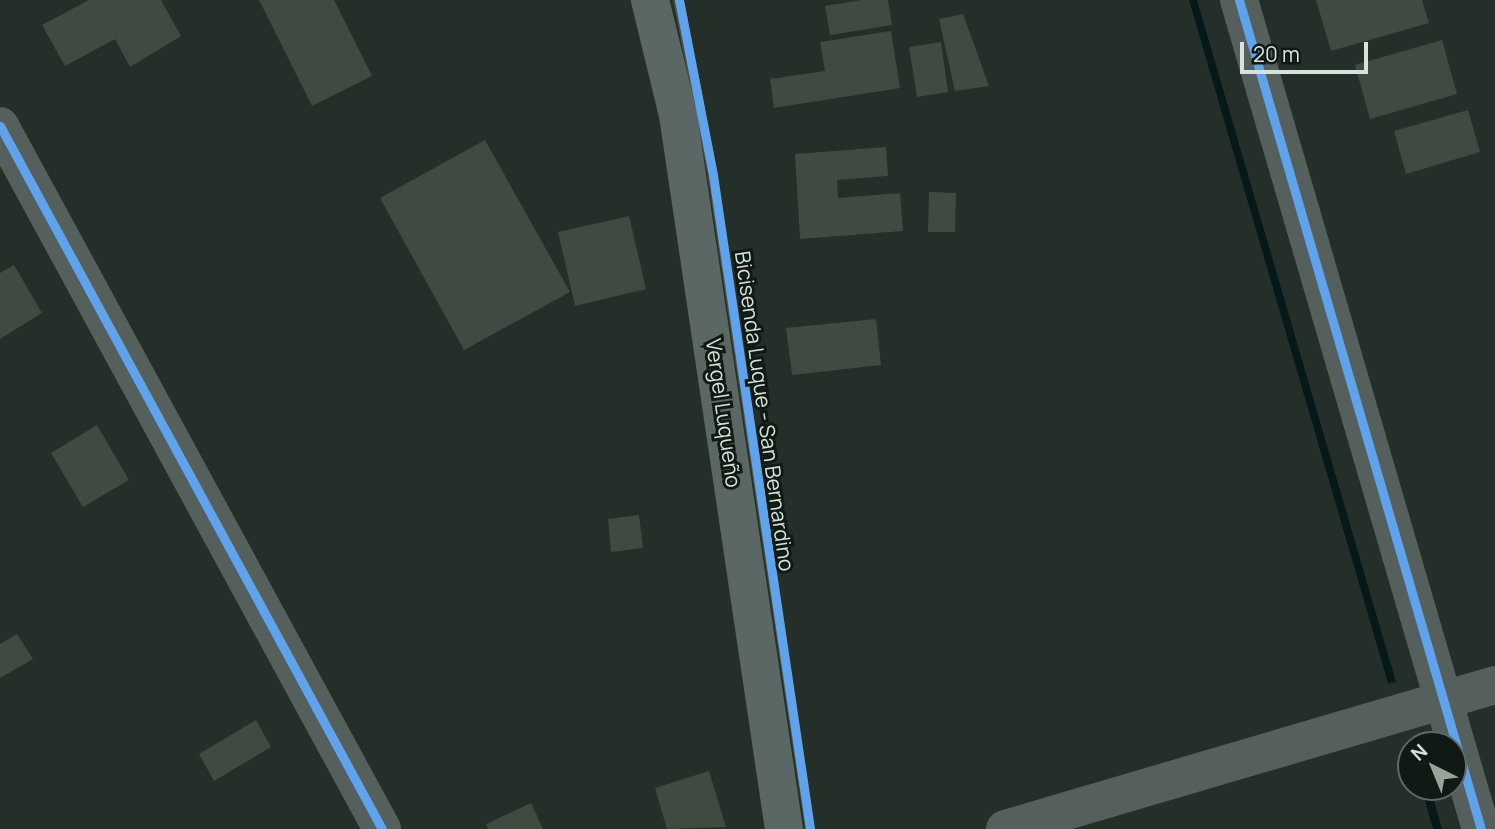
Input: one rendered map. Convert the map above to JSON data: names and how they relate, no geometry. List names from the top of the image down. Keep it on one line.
{"streets":{"main road":["Vergel Luqueño"],"cycle path":["Bicisenda Luque - San Bernardino"]},"scale_bar":"20 m","north":"top left"}
